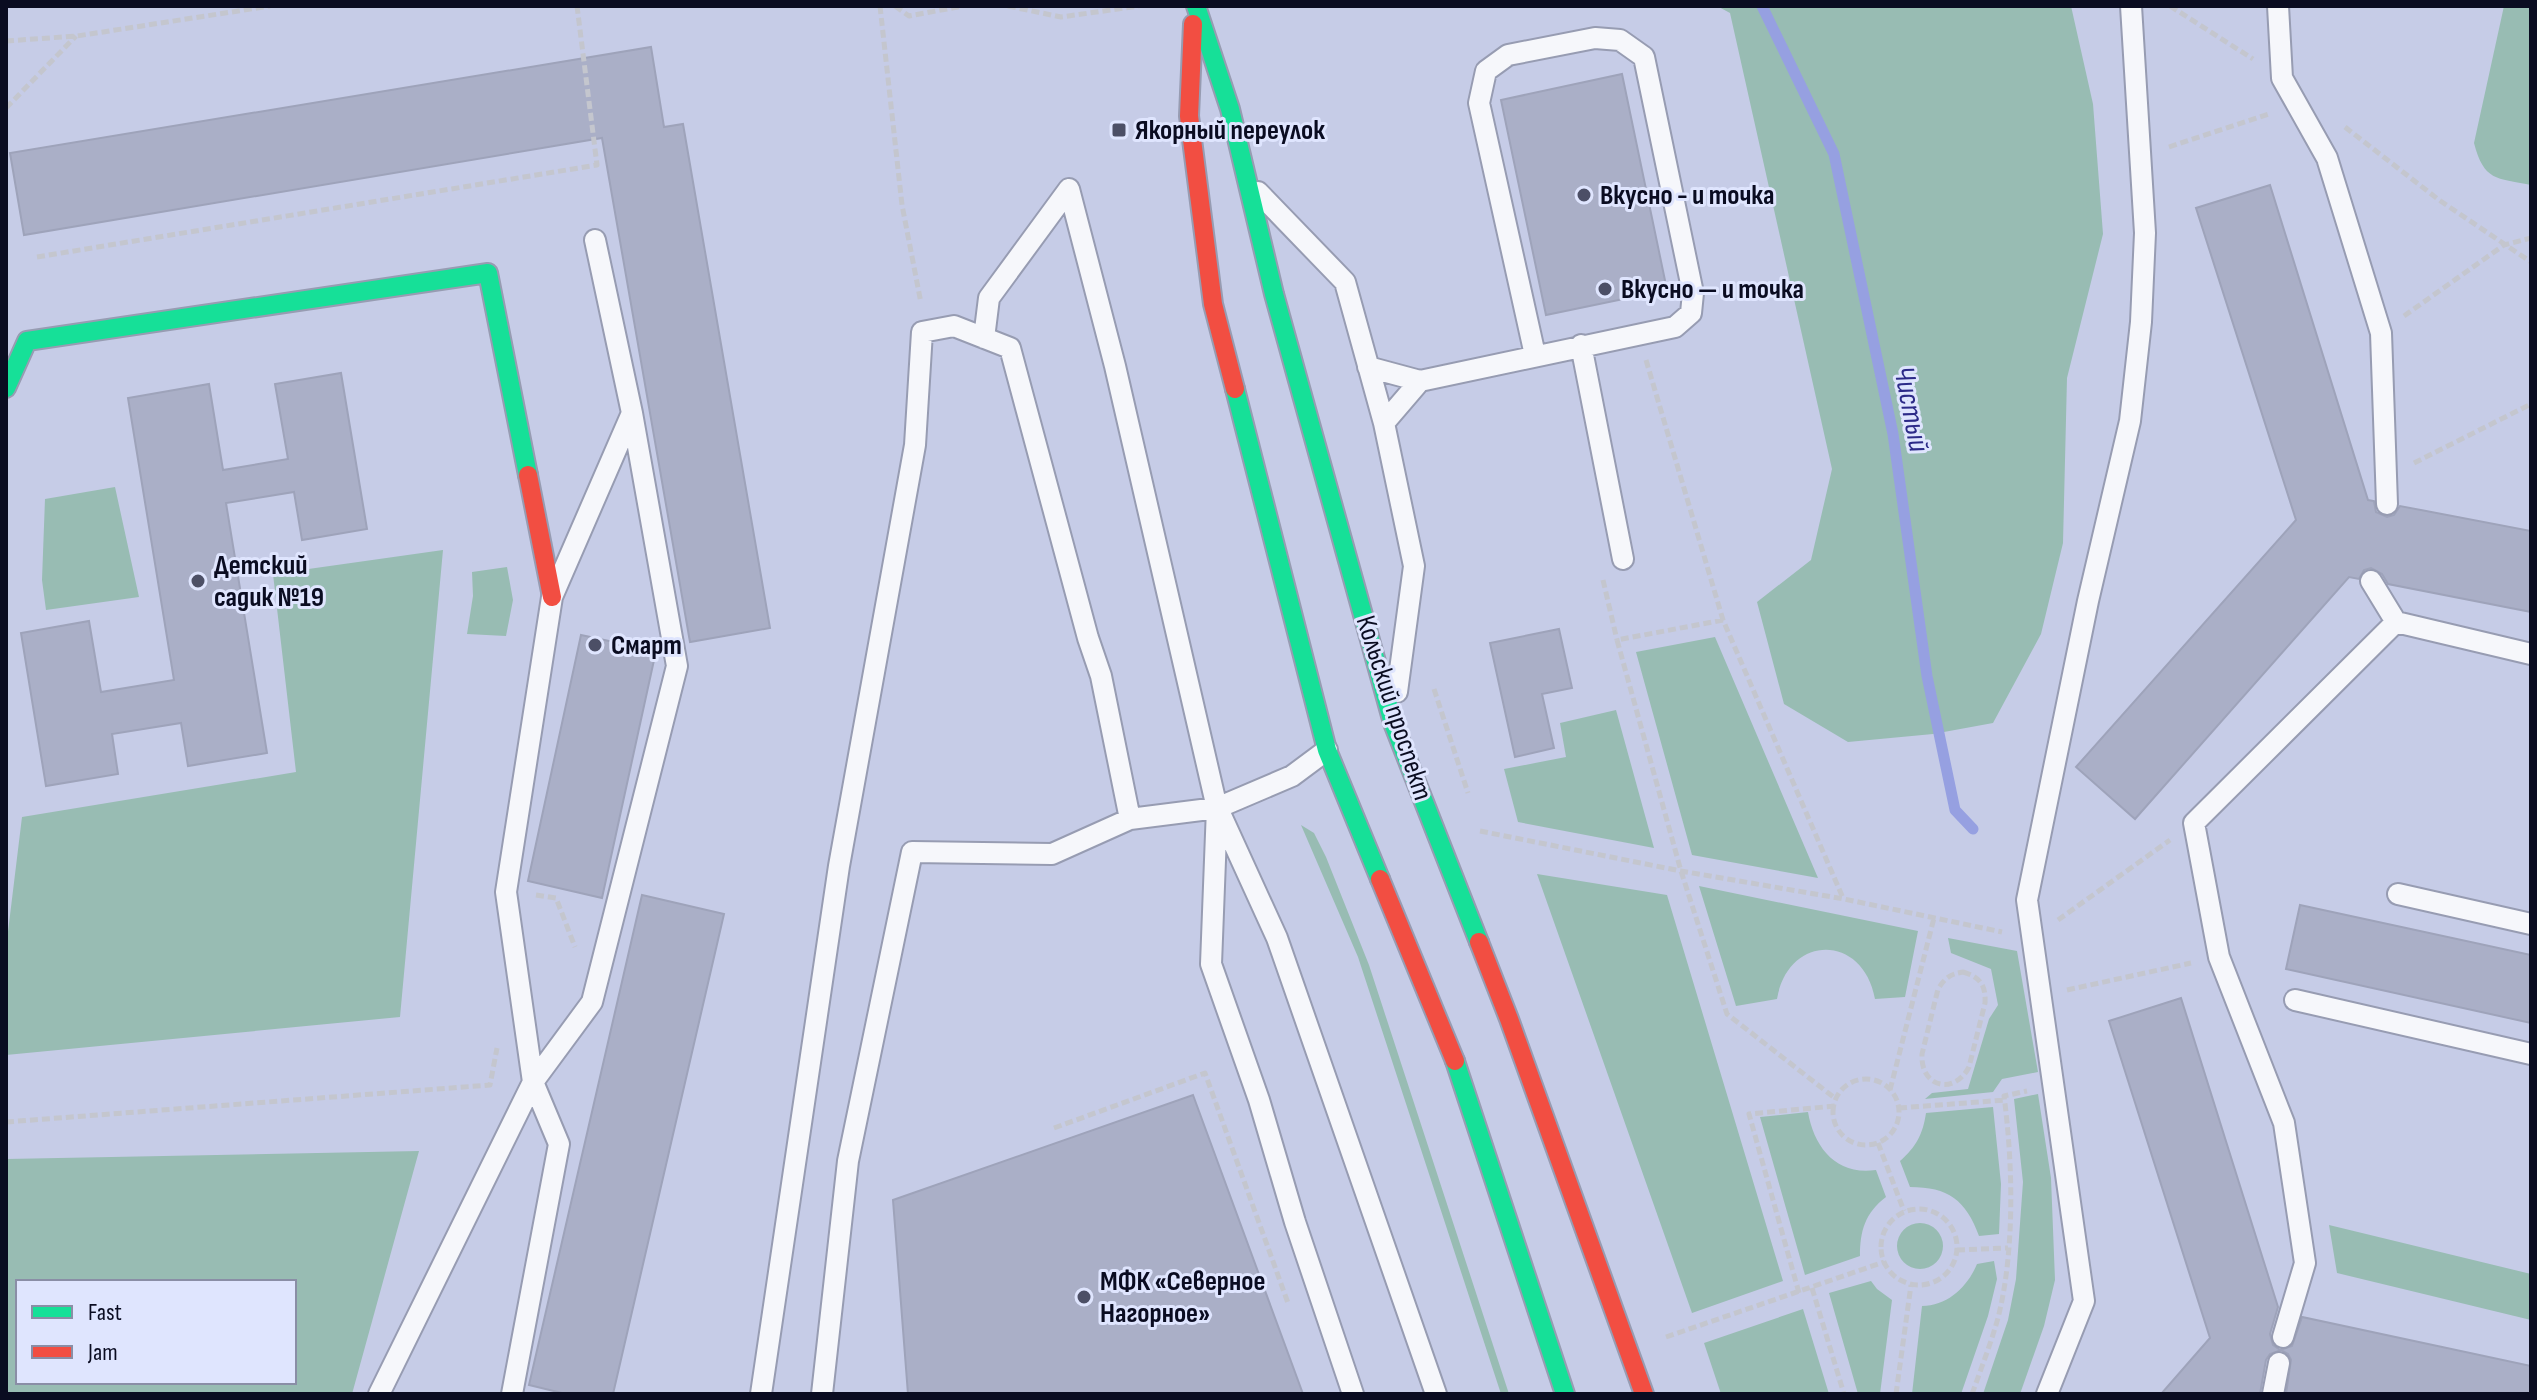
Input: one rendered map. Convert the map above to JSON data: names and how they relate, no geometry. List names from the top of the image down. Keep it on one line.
{"streets":{"main road":["Кольский проспект"]},"water":["Чистый"],"places":{"transit":["Якорный переулок"],"other":["Вкусно - и точка","Вкусно — и точка","Детский садик №19","Смарт","МФК «Северное Нагорное»"]},"legend":["Fast","Jam"]}
